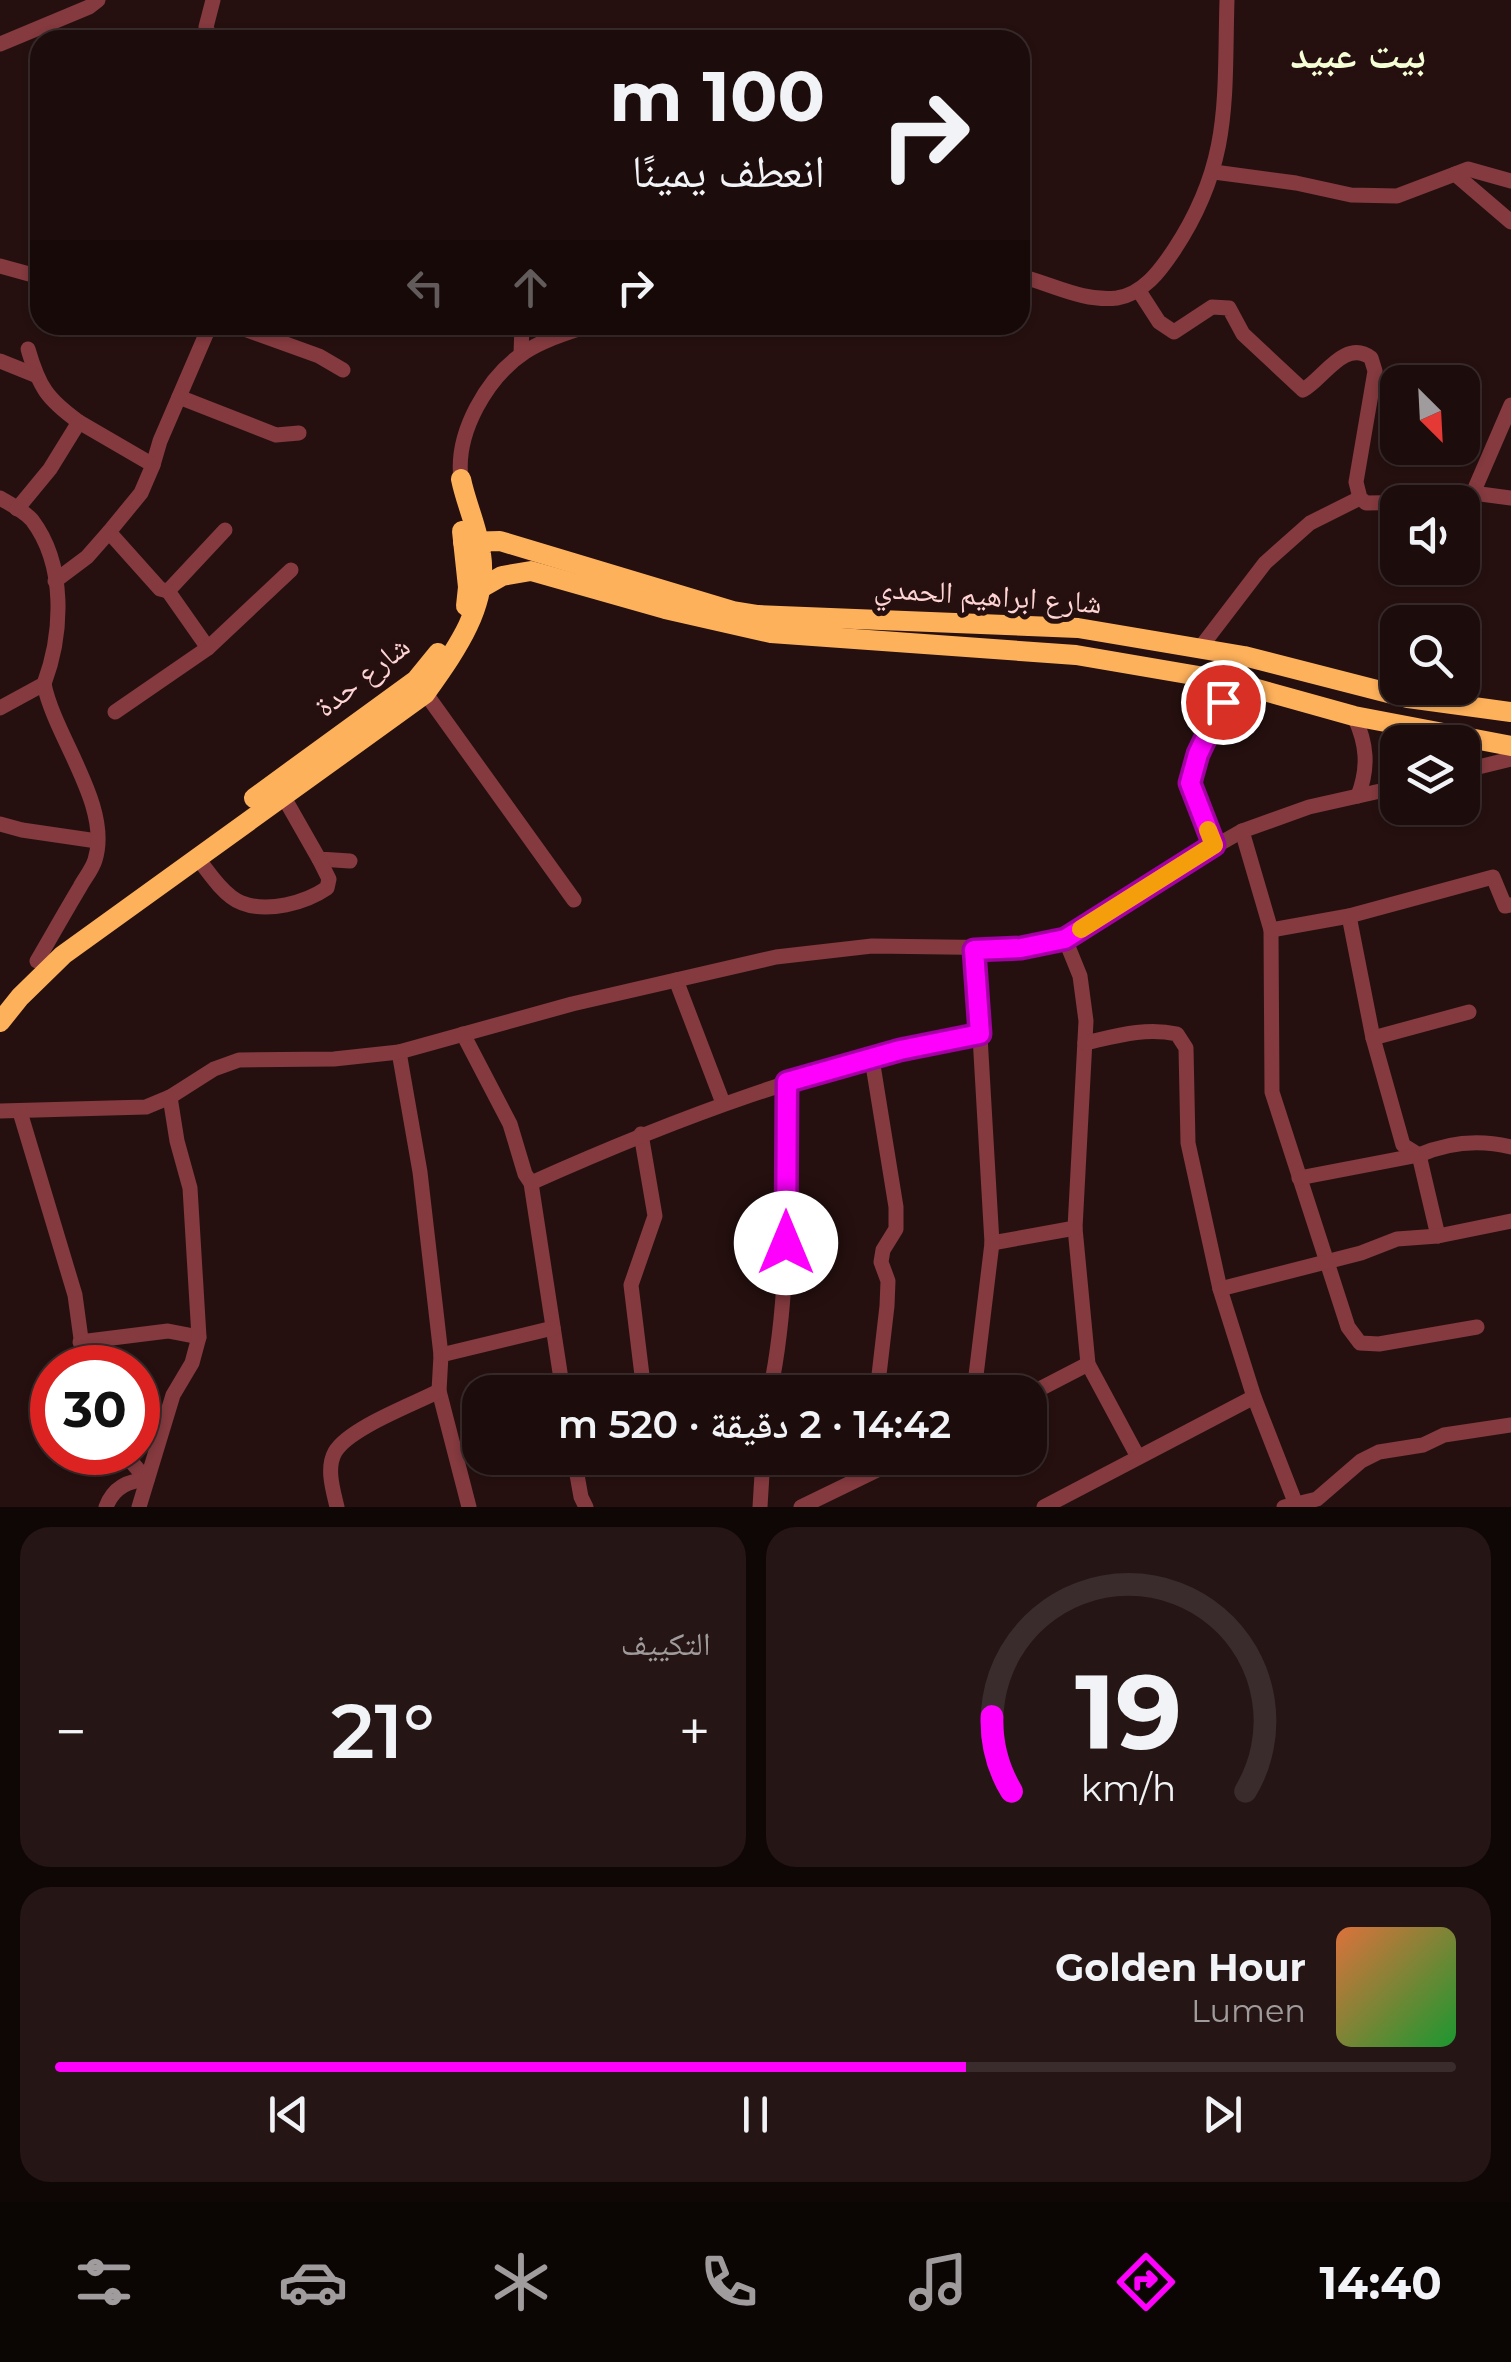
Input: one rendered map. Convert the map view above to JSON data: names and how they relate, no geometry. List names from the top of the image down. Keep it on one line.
{"streets":{"main road":["شارع ابراهيم الحمدي","شارع حدة"]},"crossings":[["شارع ابراهيم الحمدي","شارع حدة"]],"districts":["بيت عبيد"],"north":"bottom right","page":{"turn":["100 m","انعطف يمينًا"],"limit":"30","trip":"14:42 · 2 دقيقة · 520 m","tile":"التكييف","heat":["−","21°","+"],"song":["Golden Hour","Lumen"],"tabs":"14:40","gauge":["19","km/h"]}}
